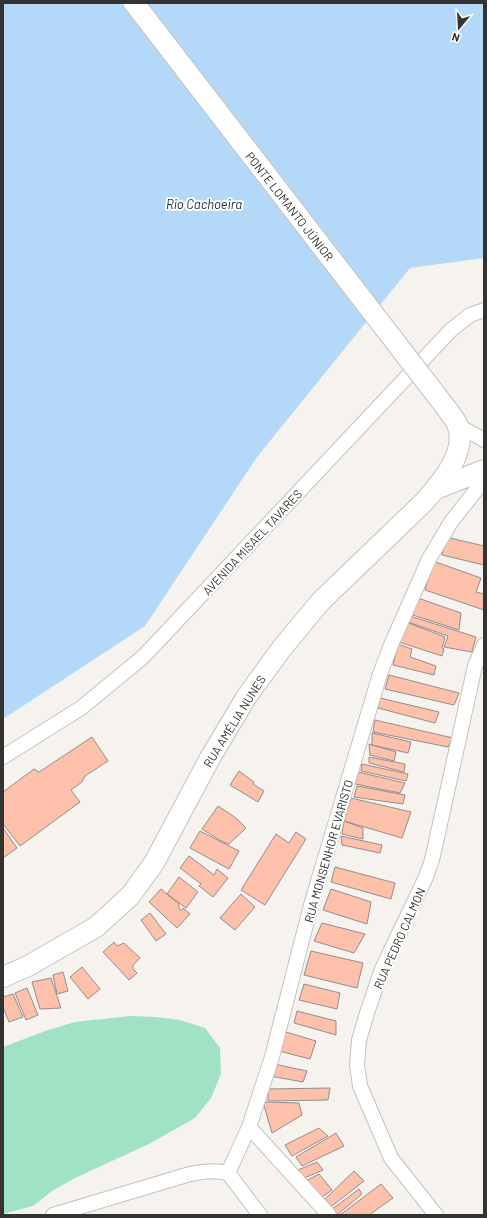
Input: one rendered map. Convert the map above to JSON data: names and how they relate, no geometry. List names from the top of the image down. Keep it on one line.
{"streets":{"main road":["PONTE LOMANTO JÚNIOR","RUA AMÉLIA NUNES"],"street":["AVENIDA MISAEL TAVARES","RUA MONSENHOR EVARISTO","RUA PEDRO CALMON"]},"crossings":[["PONTE LOMANTO JÚNIOR","RUA AMÉLIA NUNES"]],"water":["Rio Cachoeira"],"north":"bottom"}
